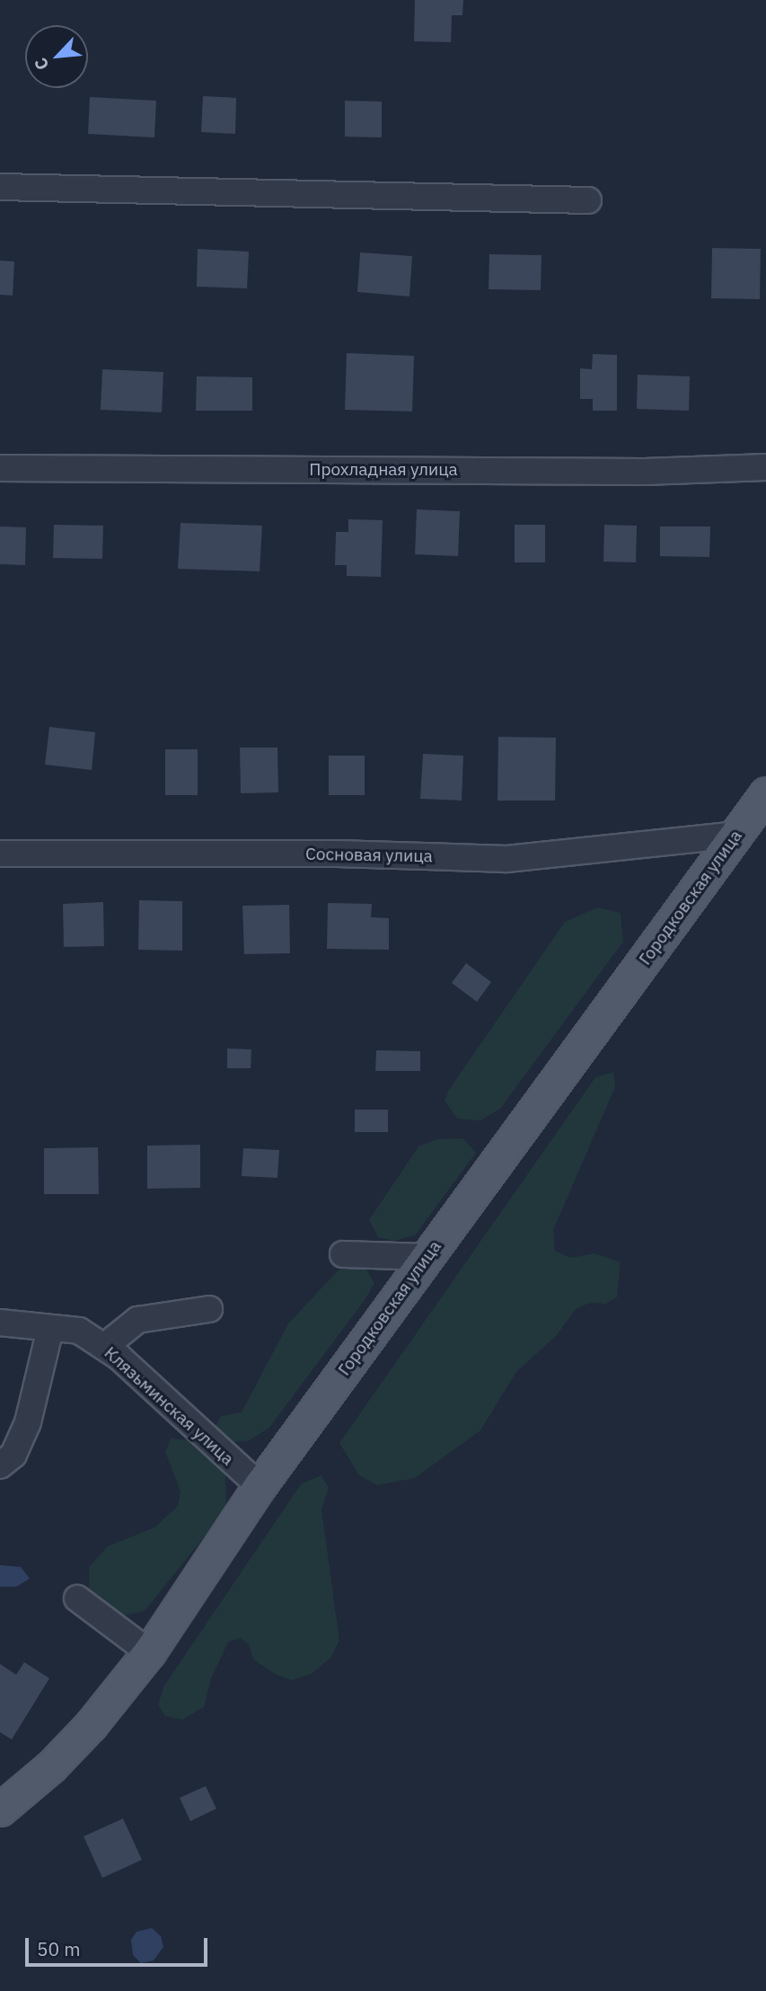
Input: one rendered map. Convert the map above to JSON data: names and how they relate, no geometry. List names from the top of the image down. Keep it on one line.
{"streets":{"main road":["Городковская улица"],"street":["Прохладная улица","Сосновая улица","Клязьминская улица"]},"crossings":[["Сосновая улица","Городковская улица"],["Городковская улица","Клязьминская улица"]],"scale_bar":"50 m","north":"bottom left"}
